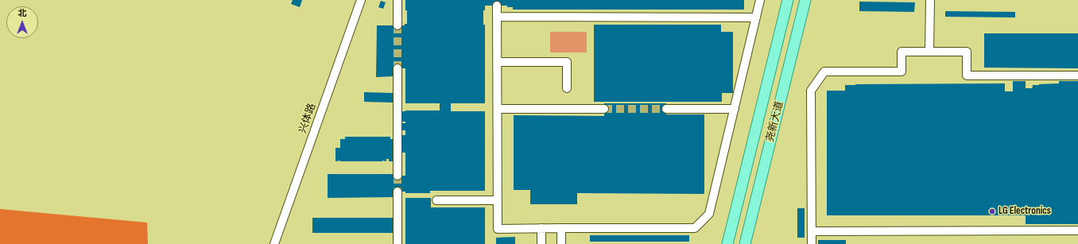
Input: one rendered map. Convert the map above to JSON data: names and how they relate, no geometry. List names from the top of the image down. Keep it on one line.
{"streets":{"main road":["尧新大道"],"lane":["兴体路"]},"places":["LG Electronics"],"north":"top"}
